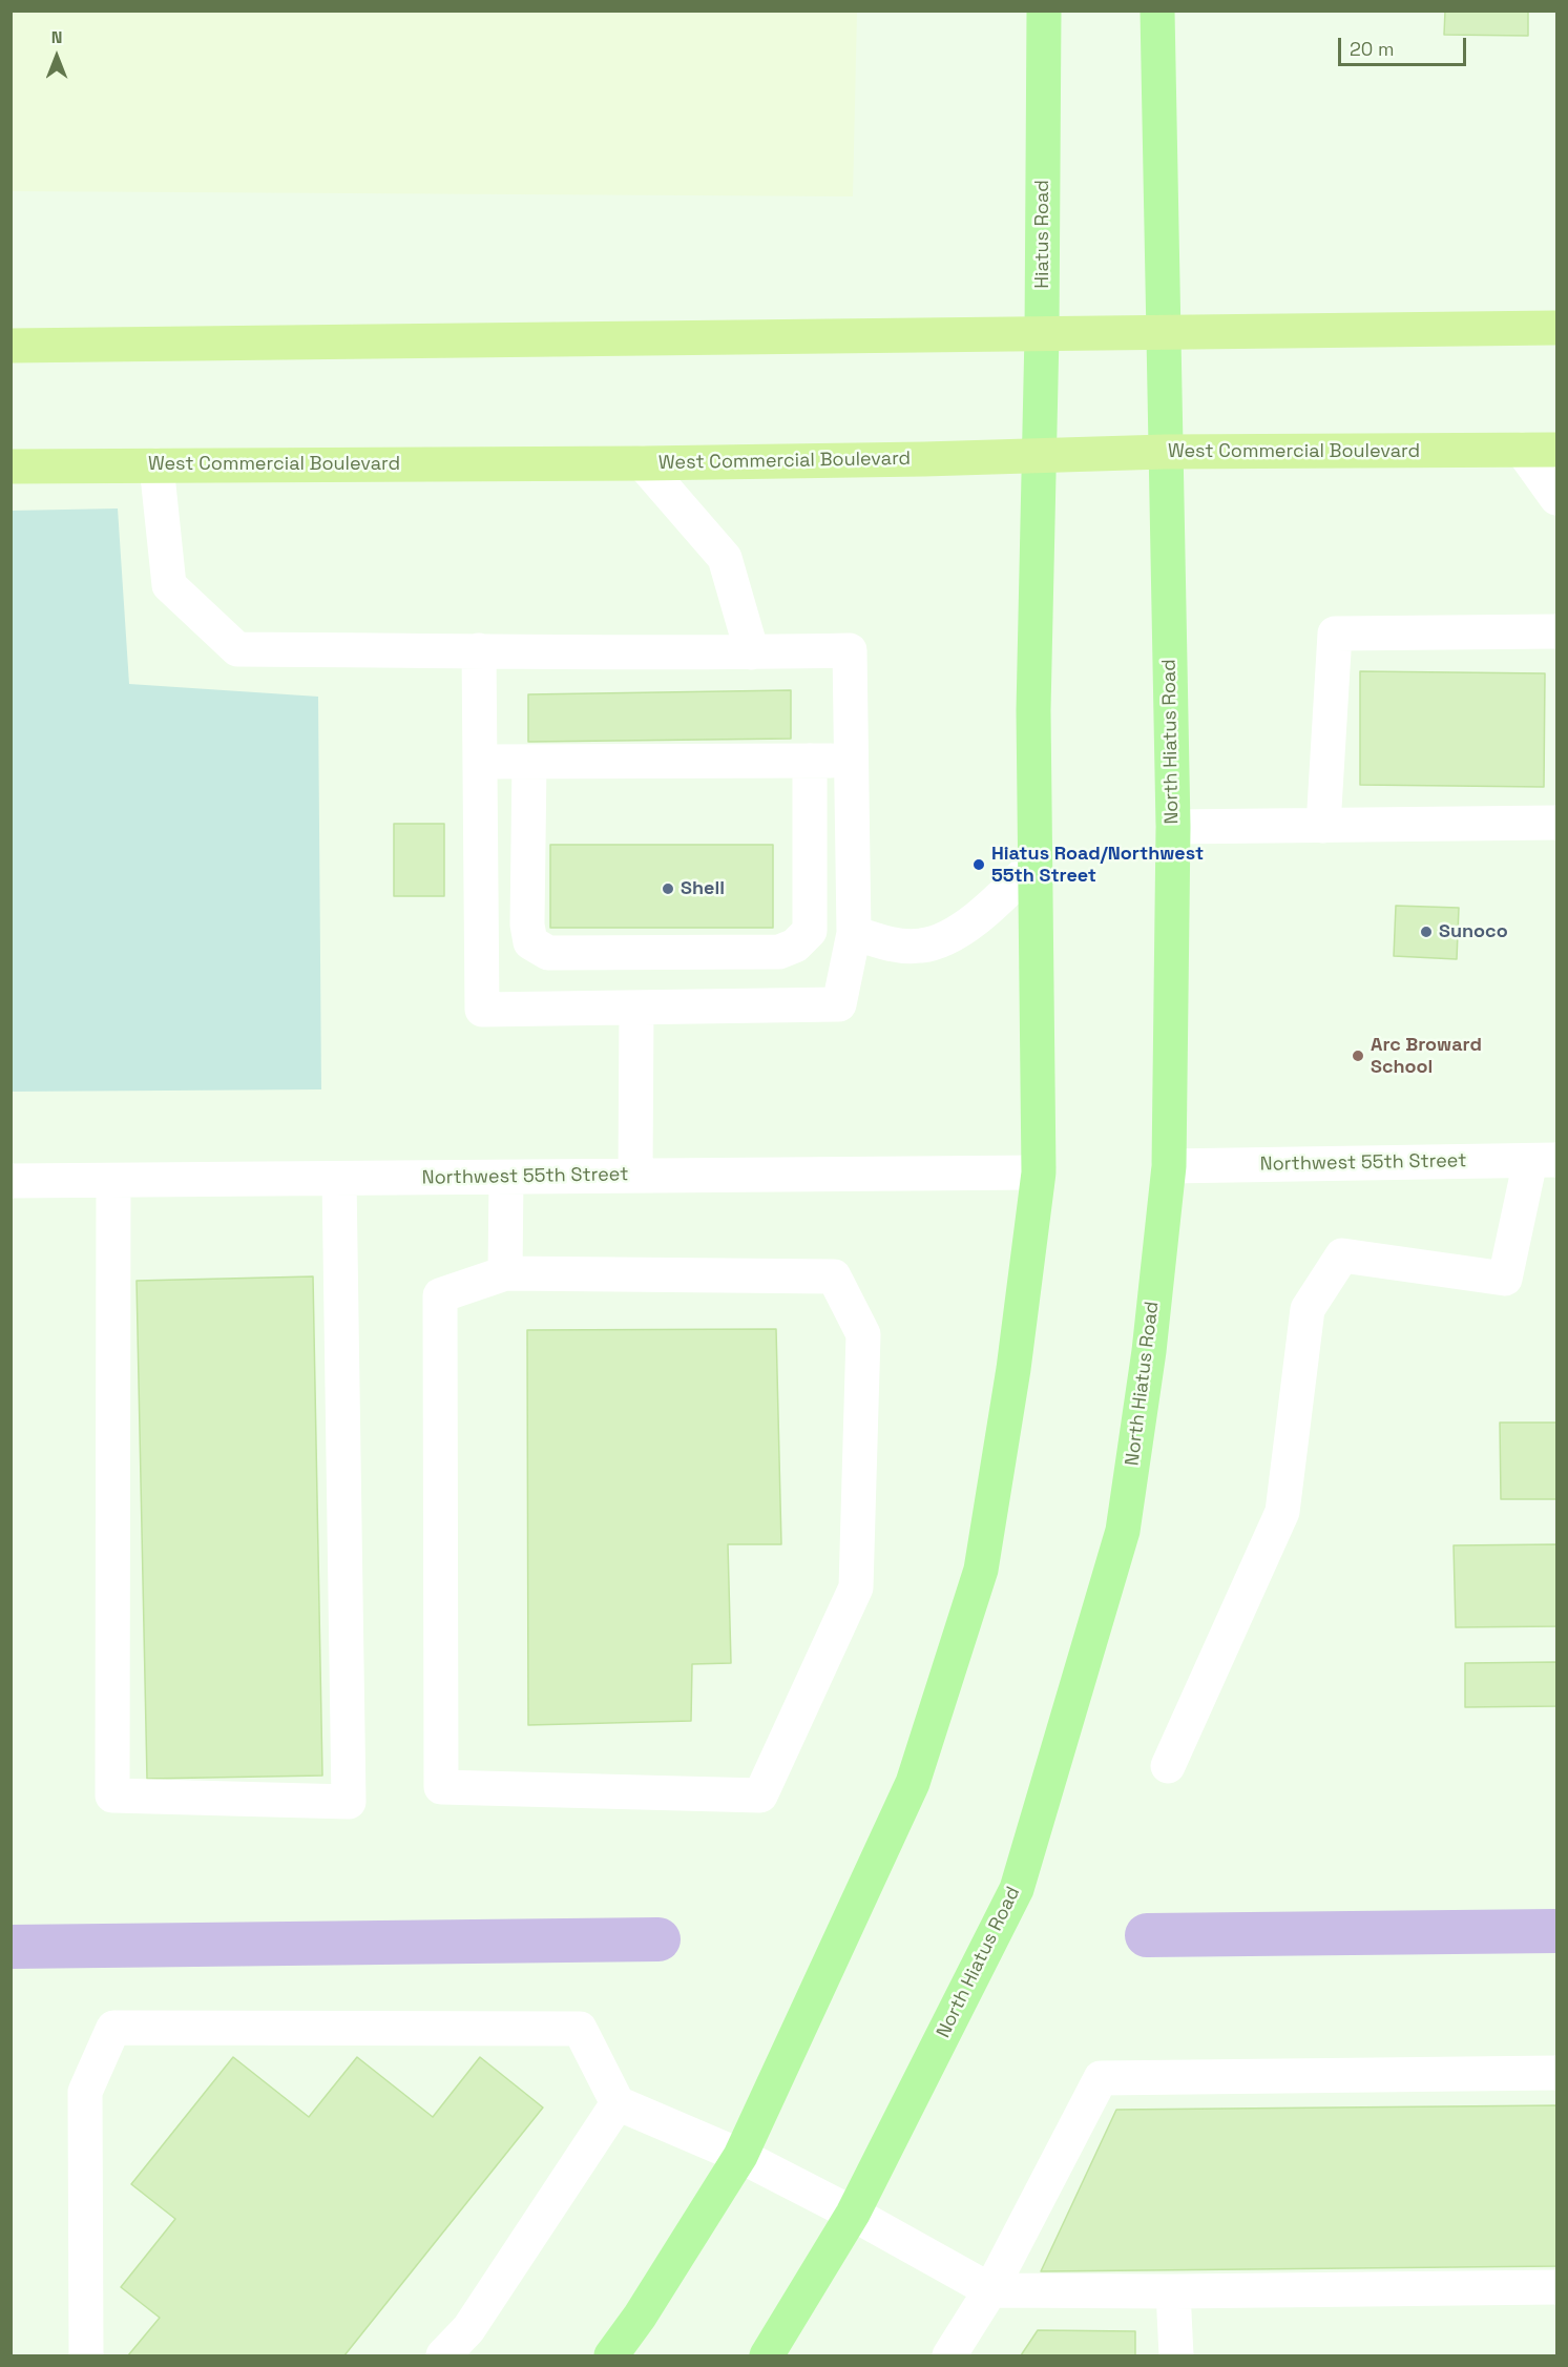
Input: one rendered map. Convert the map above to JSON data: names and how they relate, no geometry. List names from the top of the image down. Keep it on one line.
{"streets":{"highway":["West Commercial Boulevard"],"main road":["Hiatus Road","North Hiatus Road"],"street":["Northwest 55th Street"]},"crossings":[["Hiatus Road","West Commercial Boulevard"],["West Commercial Boulevard","North Hiatus Road"],["North Hiatus Road","Northwest 55th Street"]],"places":["Hiatus Road/Northwest 55th Street","Shell","Sunoco","Arc Broward School"],"scale_bar":"20 m","north":"top"}
